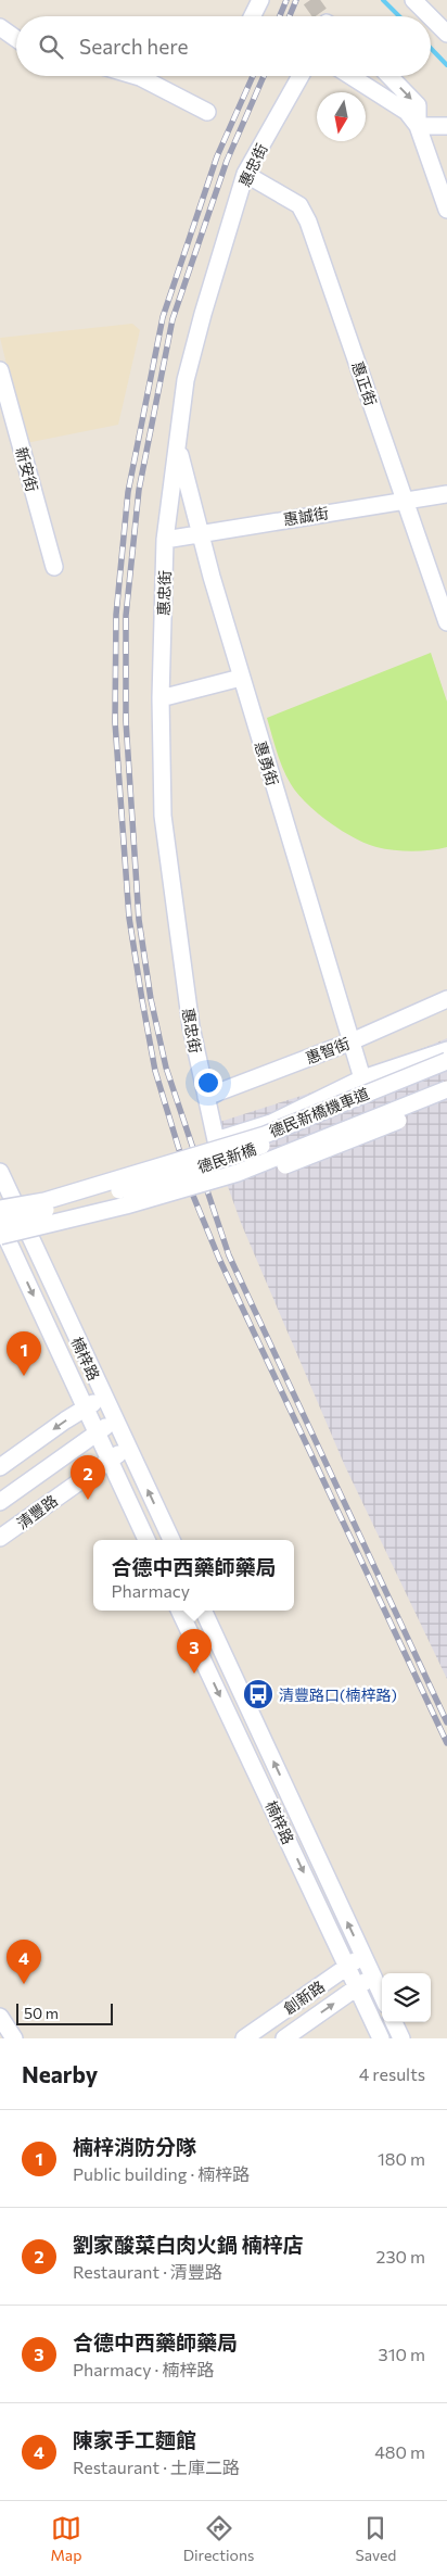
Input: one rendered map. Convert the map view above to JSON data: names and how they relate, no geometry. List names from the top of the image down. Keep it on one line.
{"streets":{"street":["惠忠街","惠正街","新安街","惠誠街","惠勇街","惠智街","德民新橋機車道","德民新橋","楠梓路","清豐路","創新路"]},"crossings":[["惠忠街","惠正街"],["惠忠街","惠誠街"],["惠忠街","惠勇街"],["惠忠街","惠智街"],["惠正街","惠誠街"],["惠誠街","惠勇街"],["惠勇街","惠智街"],["德民新橋","楠梓路"],["楠梓路","清豐路"],["楠梓路","創新路"]],"places":{"bus stop":["清豐路口(楠梓路)"]},"scale_bar":"50 m","north":"bottom","page":{"search":"Search here","pins":["1","2","3","4"],"popup":["合德中西藥師藥局","Pharmacy"],"scale":"50 m","heading":["Nearby","4 results"],"list":[{"mark":"1","name":"楠梓消防分隊","note":"Public building · 楠梓路","value":"180 m"},{"mark":"2","name":"劉家酸菜白肉火鍋 楠梓店","note":"Restaurant · 清豐路","value":"230 m"},{"mark":"3","name":"合德中西藥師藥局","note":"Pharmacy · 楠梓路","value":"310 m"},{"mark":"4","name":"陳家手工麵館","note":"Restaurant · 土庫二路","value":"480 m"}],"nav":["Map","Directions","Saved"]}}
